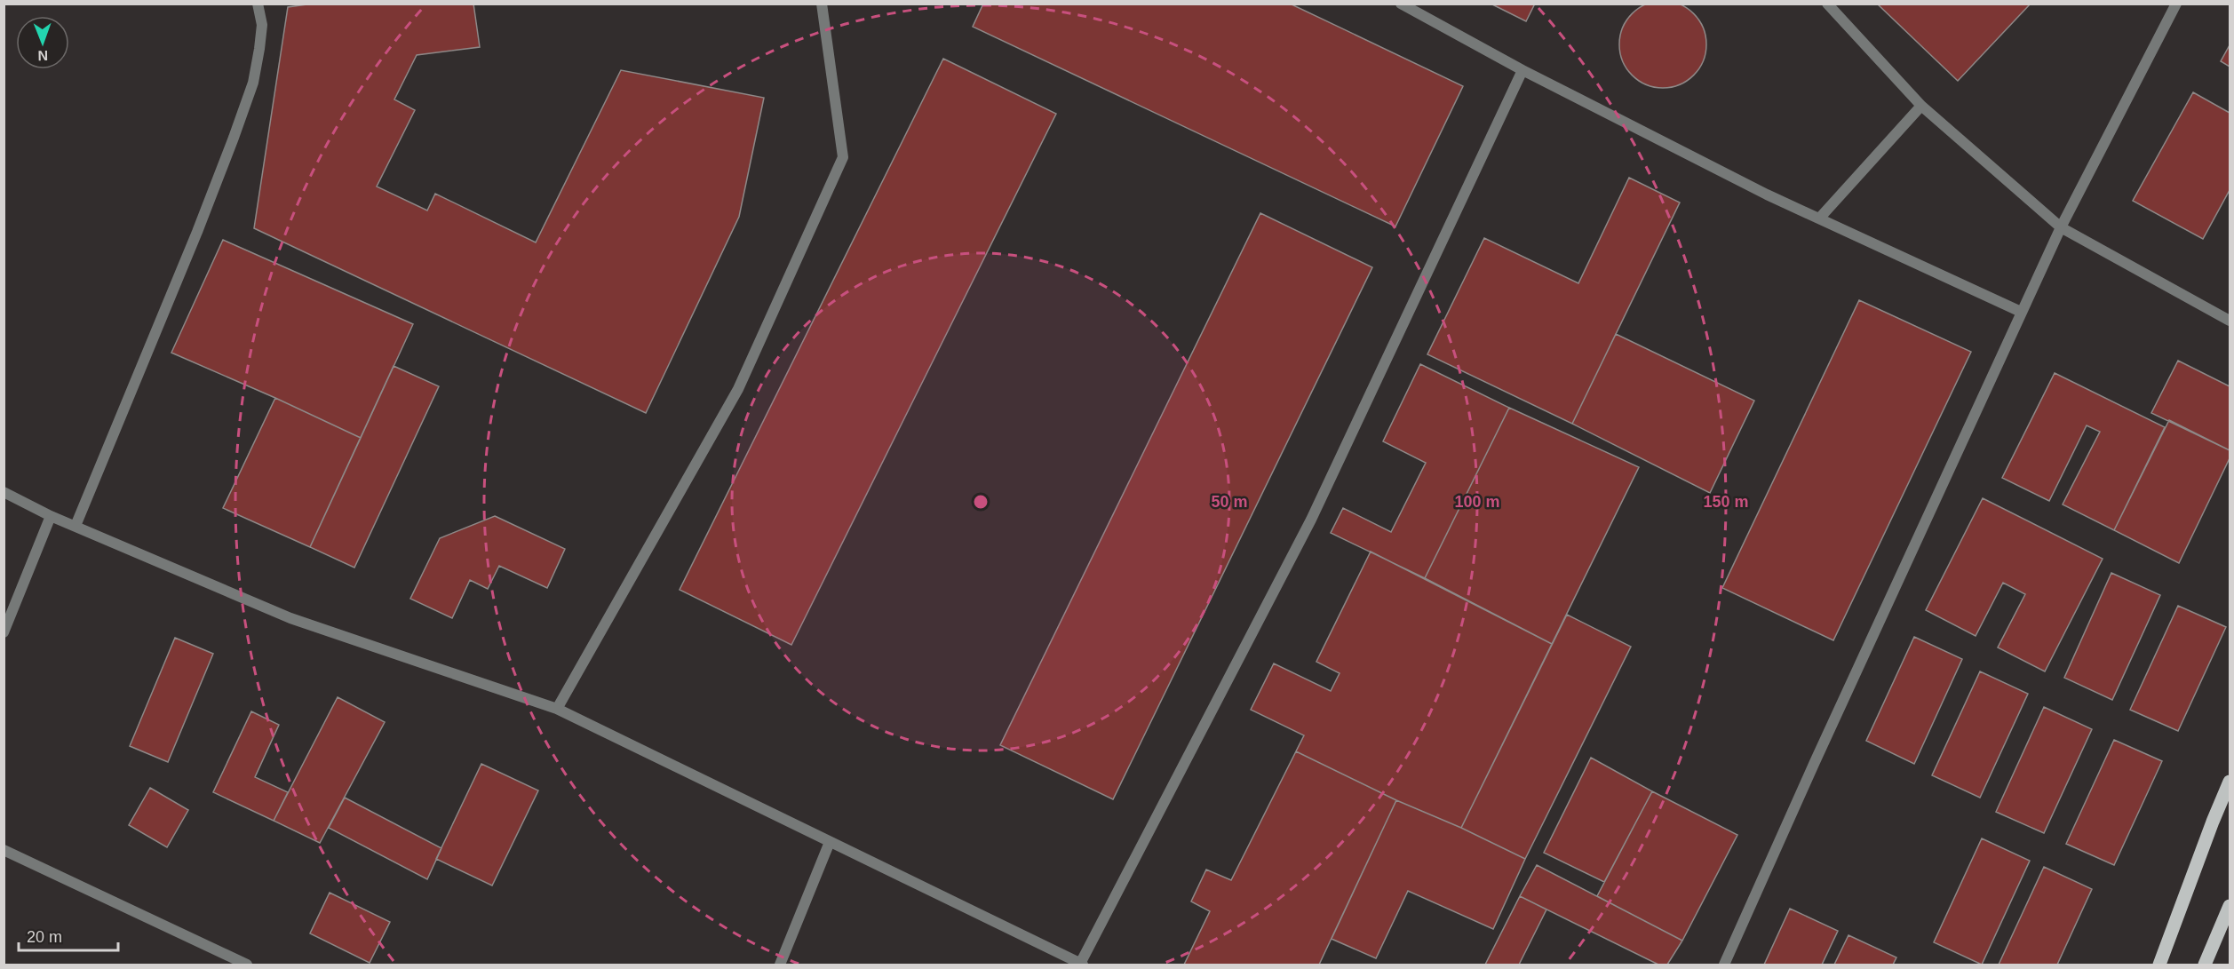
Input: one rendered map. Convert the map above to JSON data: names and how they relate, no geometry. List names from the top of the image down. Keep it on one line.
{"scale_bar":"20 m","north":"bottom","rings":["50 m","100 m","150 m"]}
